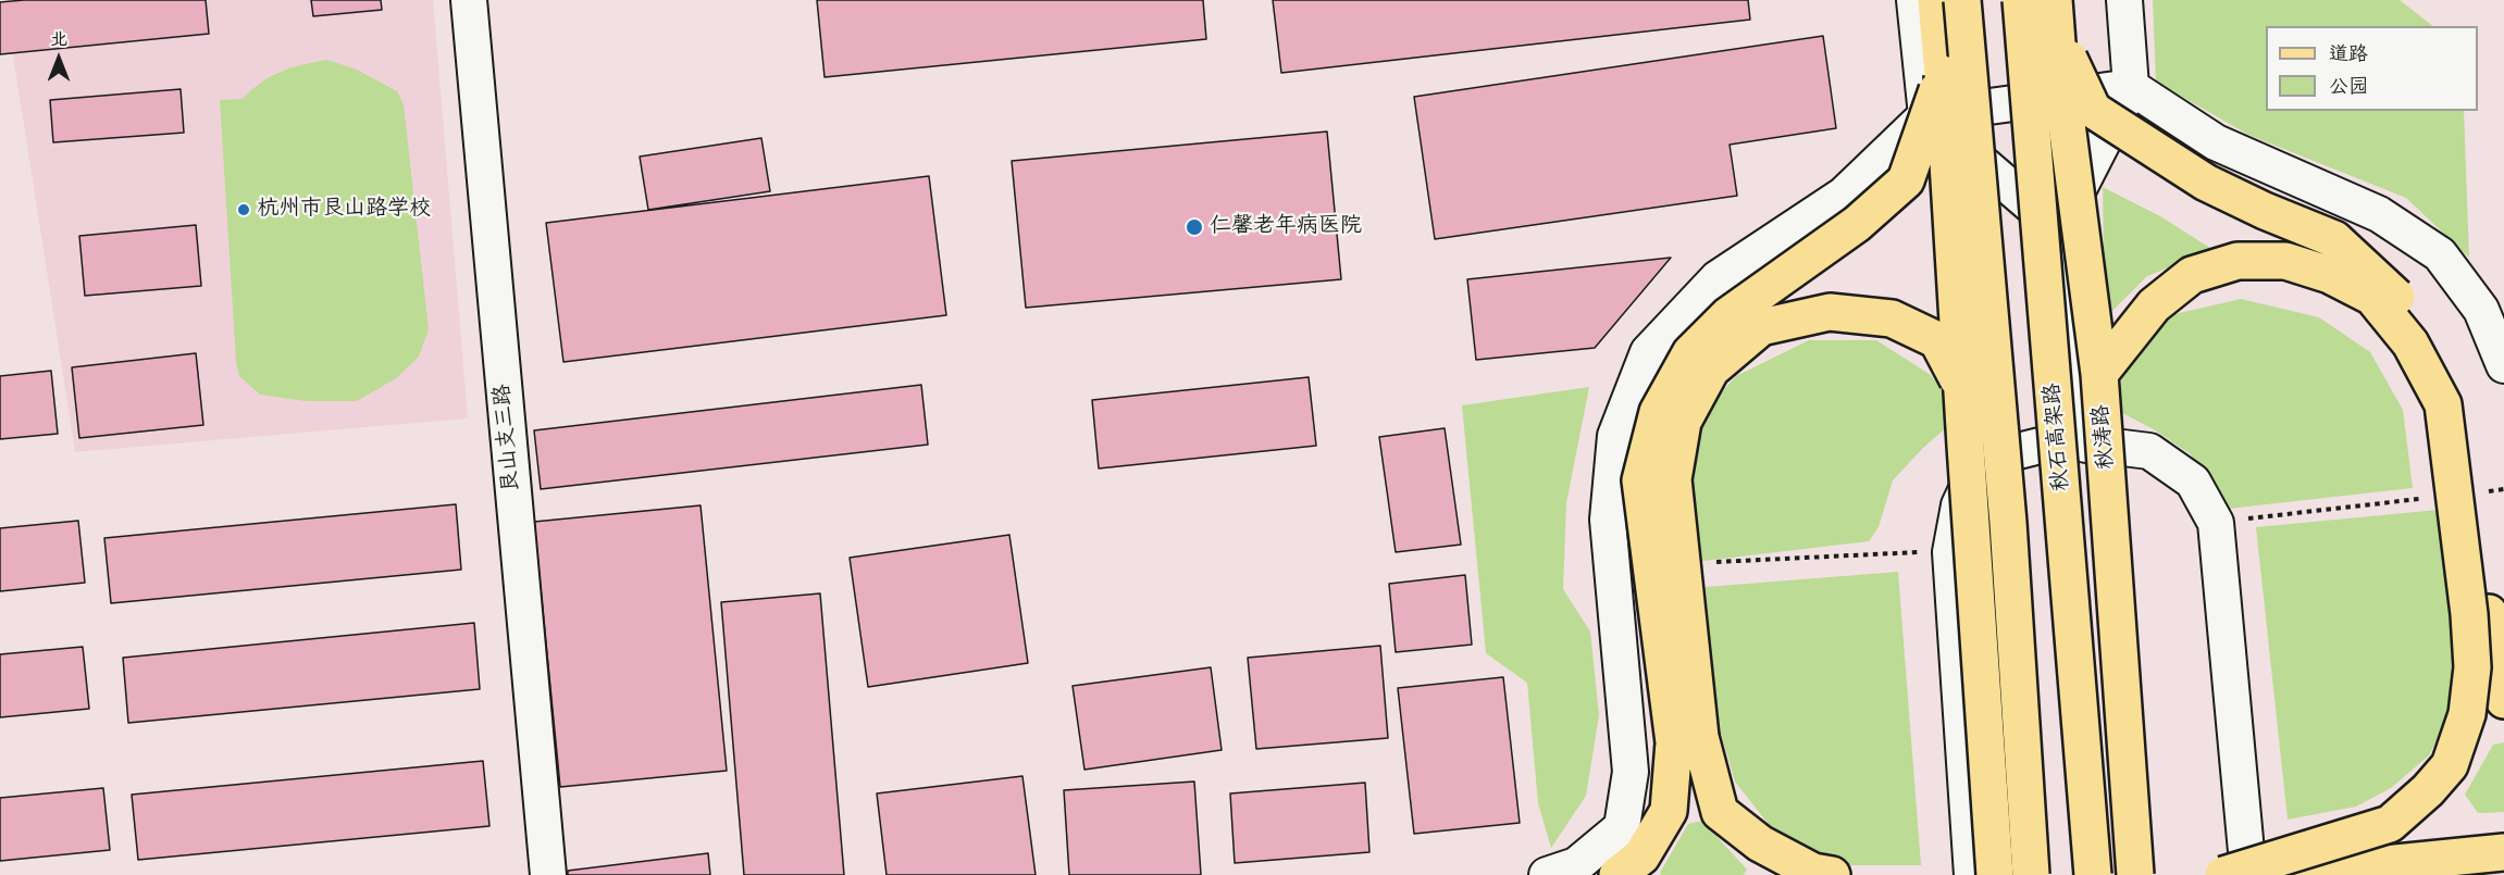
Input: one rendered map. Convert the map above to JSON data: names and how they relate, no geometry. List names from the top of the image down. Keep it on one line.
{"streets":{"main road":["秋石高架路","秋涛路"],"street":["艮山支三路"]},"places":["杭州市艮山路学校","仁馨老年病医院"],"legend":["道路","公园"],"north":"top"}
